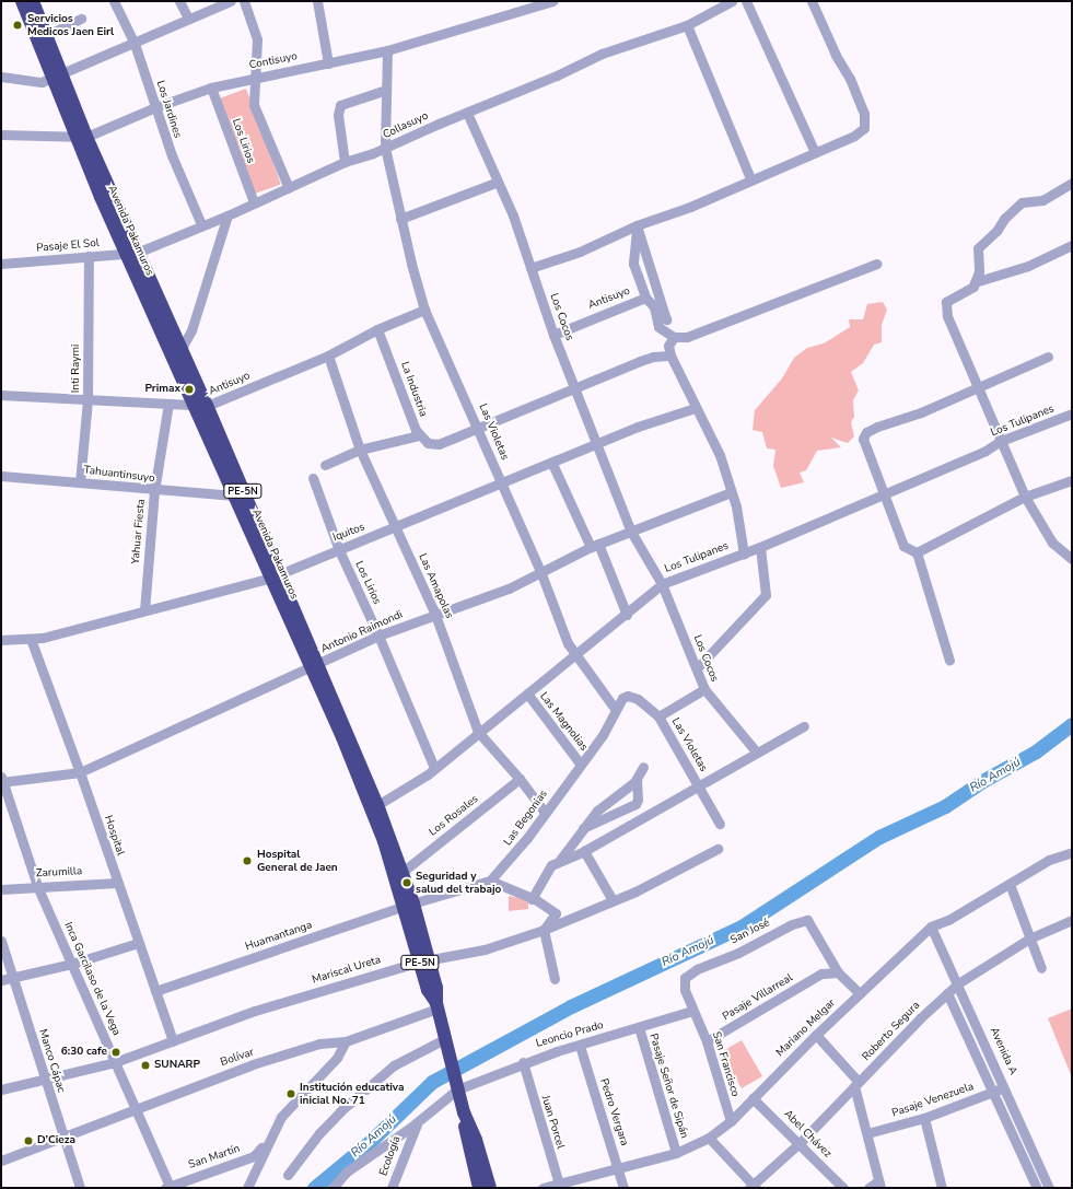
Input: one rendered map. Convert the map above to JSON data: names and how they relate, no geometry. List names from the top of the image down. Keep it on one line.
{"streets":{"highway":["Avenida Pakamuros","PE-5N"],"street":["Contisuyo","Los Jardines","Collasuyo","Los Lirios","Pasaje El Sol","Antisuyo","Los Cocos","Inti Raymi","La Industria","Los Tulipanes","Las Violetas","Tahuantinsuyo","Yahuar Fiesta","Iquitos","Las Amapolas","Antonio Raimondi","Las Magnolias","Los Rosales","Las Begonias","Hospital","Zarumilla","San José","Huamantanga","Mariscal Ureta","Inca Garcilaso de la Vega","Pasaje Villarreal","Mariano Melgar","Roberto Segura","Leoncio Prado","Avenida A","Bolívar","Manco Cápac","San Francisco","Pasaje Señor de Sipán","Pasaje Venezuela","Pedro Vergara","Juan Porcel","Abel Chávez","Ecología","San Martín"]},"crossings":[["Contisuyo","Los Jardines"],["Contisuyo","Los Lirios"],["Contisuyo","Avenida Pakamuros"],["Contisuyo","Las Violetas"],["Los Jardines","Collasuyo"],["Collasuyo","Los Lirios"],["Collasuyo","Avenida Pakamuros"],["Collasuyo","Pasaje El Sol"],["Collasuyo","Los Cocos"],["Collasuyo","Las Violetas"],["Los Lirios","Los Tulipanes"],["Los Lirios","Iquitos"],["Los Lirios","Antonio Raimondi"],["Avenida Pakamuros","Pasaje El Sol"],["Avenida Pakamuros","Antisuyo"],["Avenida Pakamuros","Los Tulipanes"],["Avenida Pakamuros","Tahuantinsuyo"],["Avenida Pakamuros","PE-5N"],["Avenida Pakamuros","Iquitos"],["Avenida Pakamuros","Antonio Raimondi"],["Avenida Pakamuros","Los Rosales"],["Avenida Pakamuros","Las Begonias"],["Avenida Pakamuros","Huamantanga"],["Avenida Pakamuros","Mariscal Ureta"],["Avenida Pakamuros","Leoncio Prado"],["Avenida Pakamuros","Bolívar"],["Pasaje El Sol","Inti Raymi"],["Antisuyo","Los Cocos"],["Antisuyo","Inti Raymi"],["Antisuyo","La Industria"],["Antisuyo","Las Violetas"],["Antisuyo","Yahuar Fiesta"],["Antisuyo","Las Amapolas"],["Los Cocos","Los Tulipanes"],["Los Cocos","Iquitos"],["Los Cocos","Antonio Raimondi"],["Inti Raymi","Tahuantinsuyo"],["Los Tulipanes","Las Violetas"],["Los Tulipanes","Las Amapolas"],["Los Tulipanes","Las Magnolias"],["Las Violetas","Iquitos"],["Las Violetas","Antonio Raimondi"],["Las Violetas","Las Begonias"],["Tahuantinsuyo","Yahuar Fiesta"],["PE-5N","Leoncio Prado"],["Yahuar Fiesta","Iquitos"],["Iquitos","Las Amapolas"],["Iquitos","Hospital"],["Las Amapolas","Antonio Raimondi"],["Las Amapolas","Los Rosales"],["Las Amapolas","Las Begonias"],["Antonio Raimondi","Hospital"],["Antonio Raimondi","Inca Garcilaso de la Vega"],["Las Magnolias","Las Begonias"],["Las Begonias","Huamantanga"],["Hospital","Zarumilla"],["Hospital","Huamantanga"],["Hospital","Mariscal Ureta"],["Zarumilla","Inca Garcilaso de la Vega"],["San José","Pasaje Villarreal"],["San José","San Francisco"],["Mariscal Ureta","Inca Garcilaso de la Vega"],["Mariscal Ureta","Manco Cápac"],["Inca Garcilaso de la Vega","Bolívar"],["Inca Garcilaso de la Vega","San Martín"],["Pasaje Villarreal","San Francisco"],["Mariano Melgar","Avenida A"],["Mariano Melgar","San Francisco"],["Mariano Melgar","Pasaje Señor de Sipán"],["Mariano Melgar","Pedro Vergara"],["Mariano Melgar","Juan Porcel"],["Mariano Melgar","Abel Chávez"],["Roberto Segura","Avenida A"],["Roberto Segura","Abel Chávez"],["Leoncio Prado","San Francisco"],["Leoncio Prado","Pasaje Señor de Sipán"],["Leoncio Prado","Pedro Vergara"],["Leoncio Prado","Juan Porcel"],["Leoncio Prado","Ecología"],["Avenida A","Pasaje Venezuela"],["Bolívar","Manco Cápac"]],"water":["Río Amojú"],"places":["Servicios Medicos Jaen Eirl","Primax","Hospital General de Jaen","Seguridad y salud del trabajo","6:30 cafe","SUNARP","Institución educativa inicial No. 71","D’Cieza"]}
